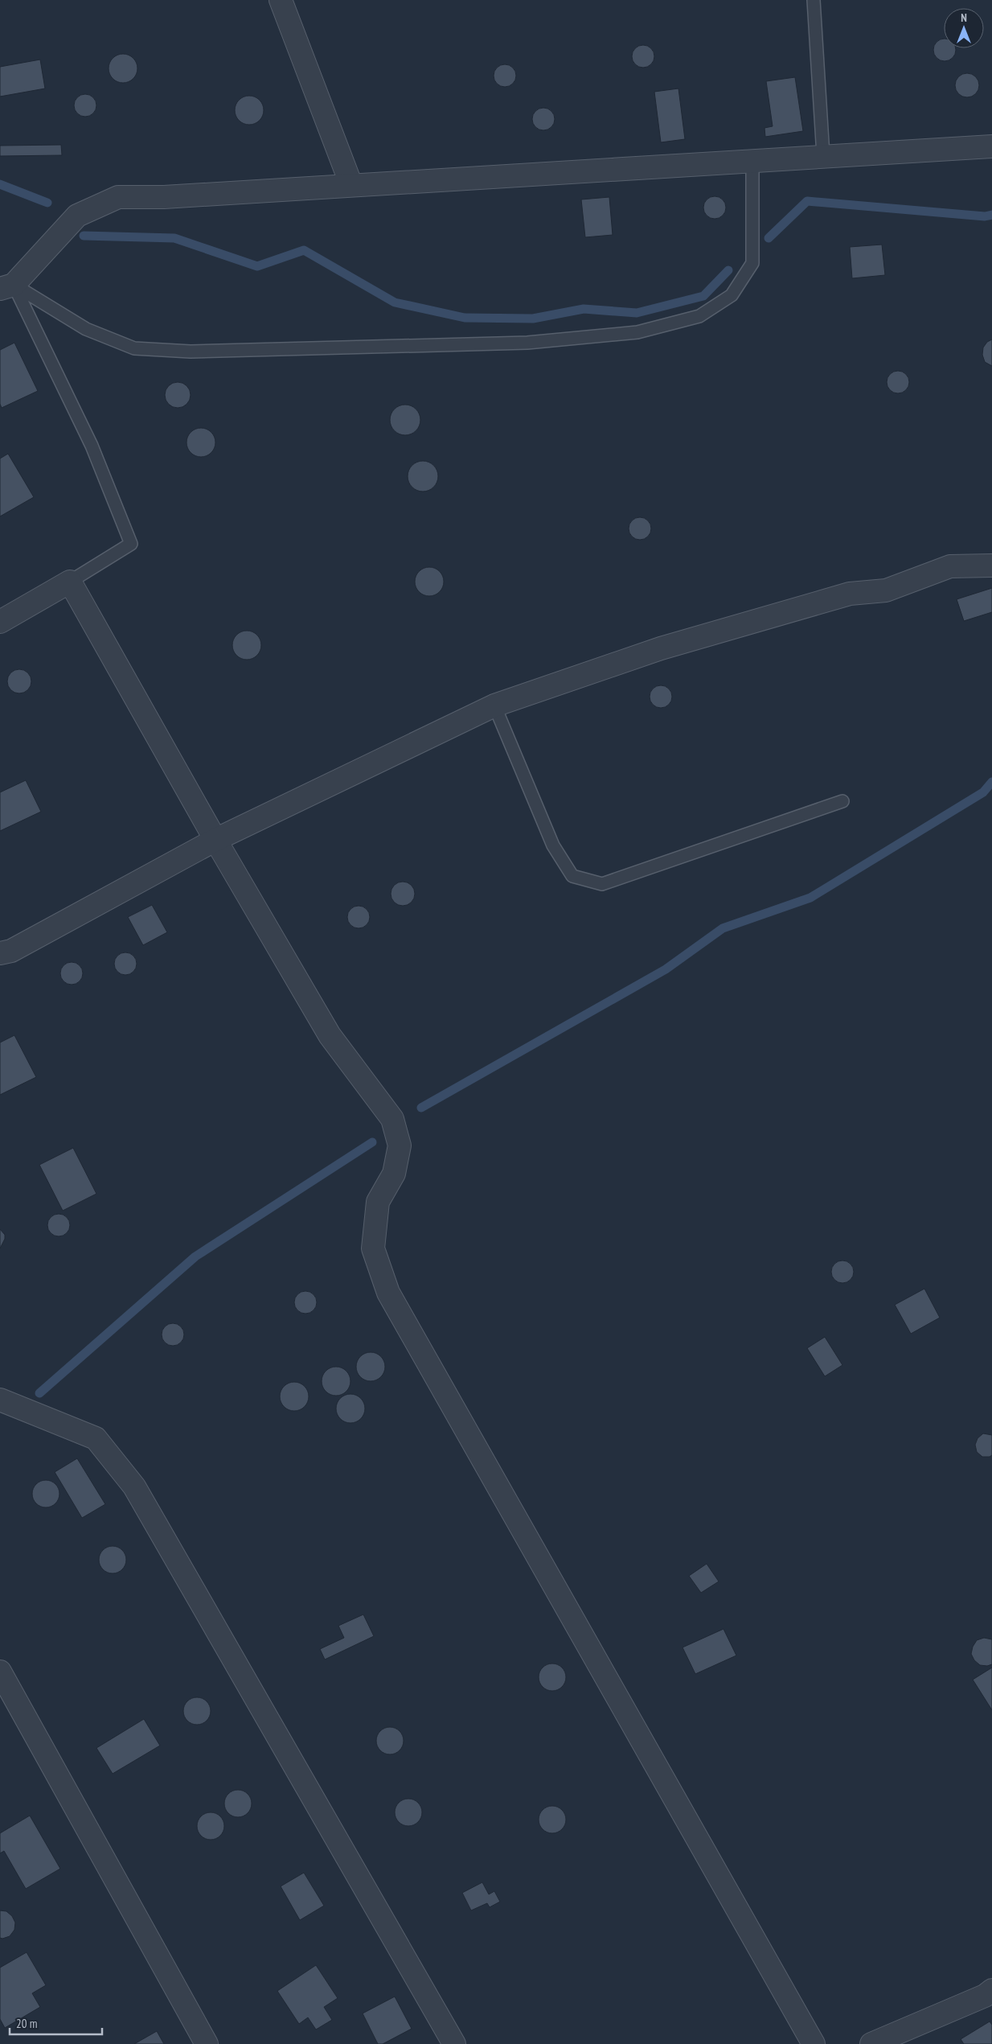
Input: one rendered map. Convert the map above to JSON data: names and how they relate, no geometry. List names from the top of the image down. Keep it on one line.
{"scale_bar":"20 m","north":"top"}
